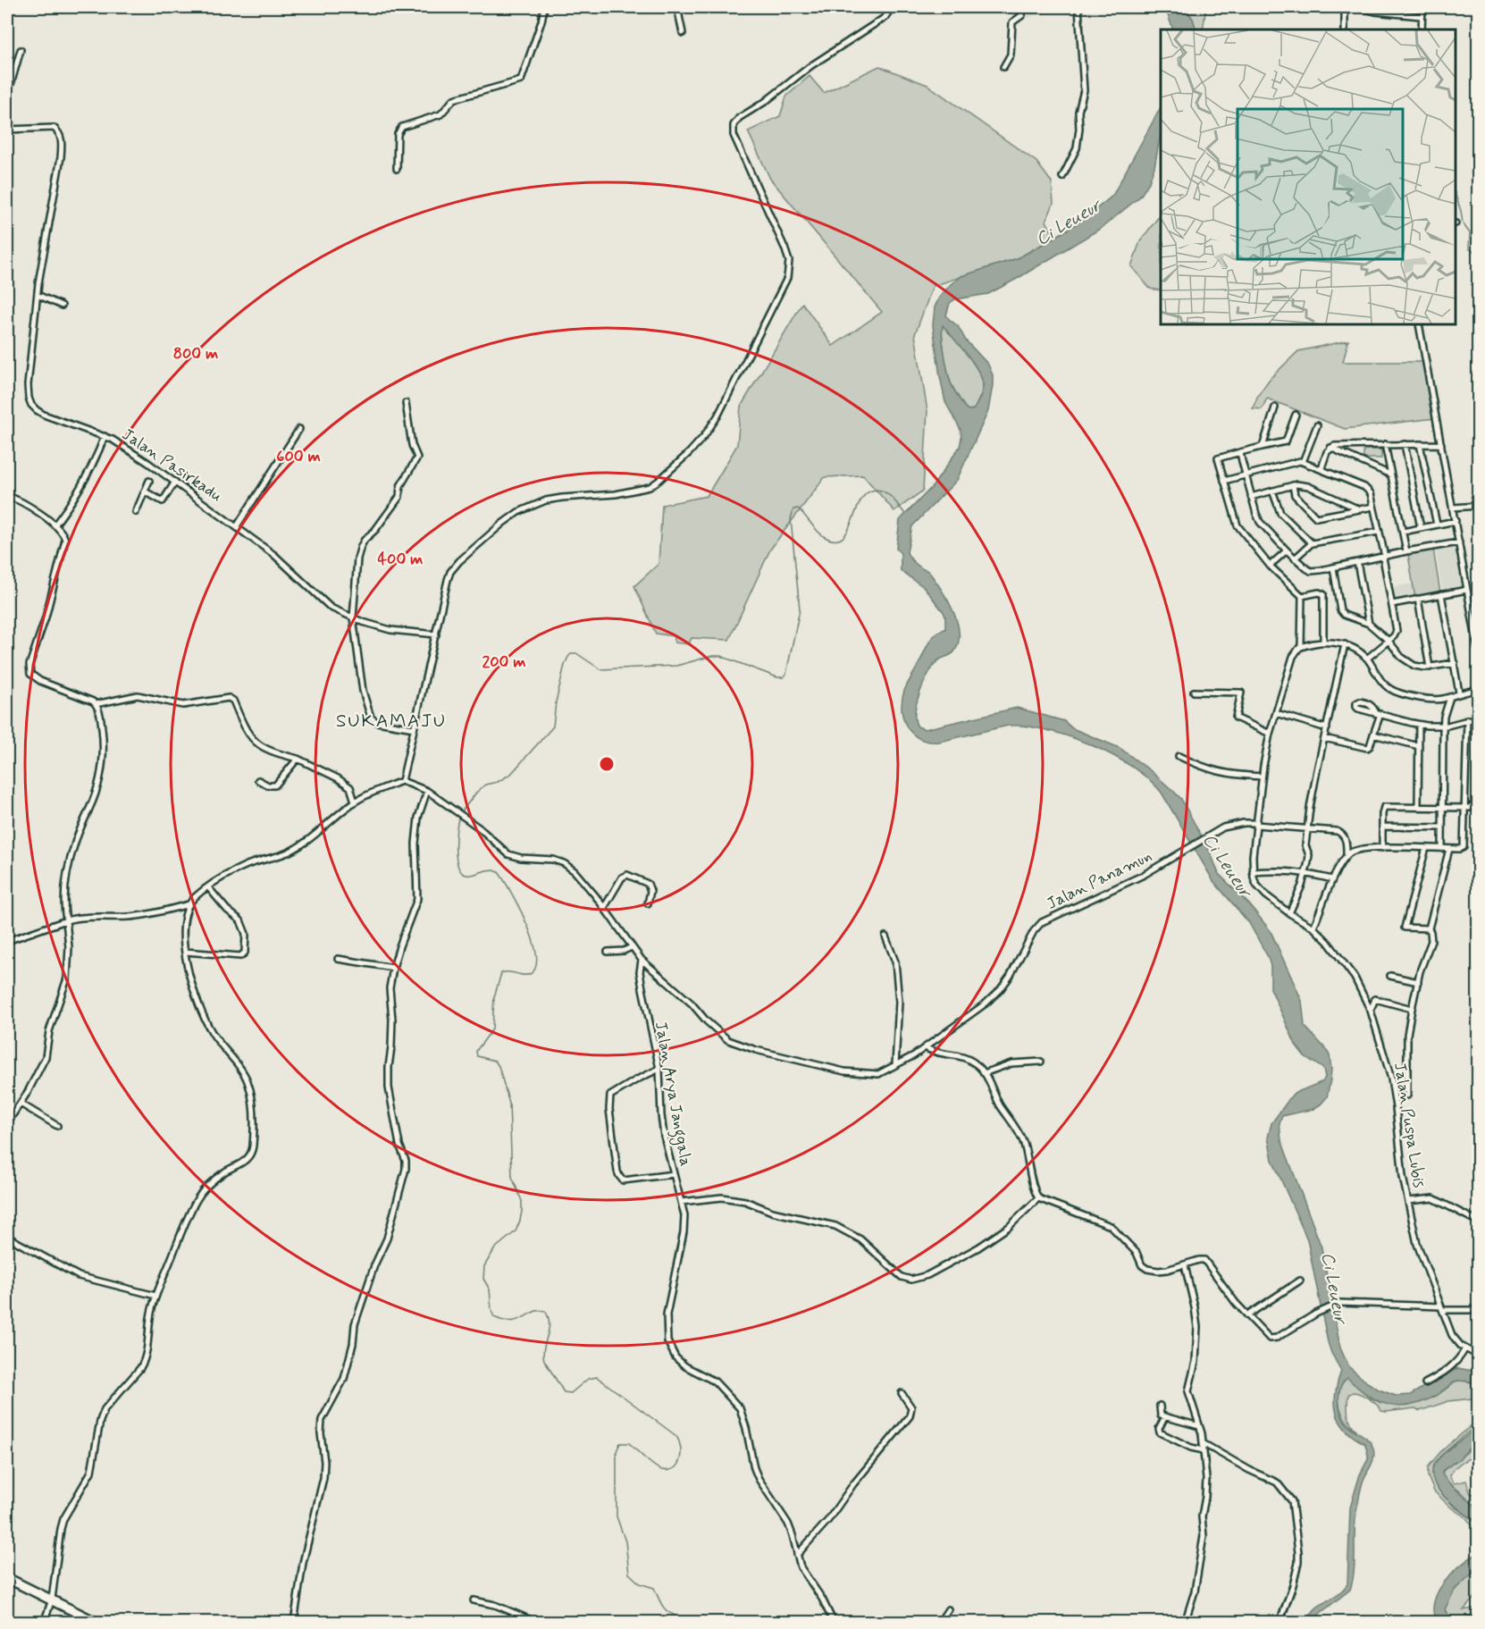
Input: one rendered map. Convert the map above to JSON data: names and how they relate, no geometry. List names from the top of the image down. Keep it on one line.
{"streets":{"street":["Jalan Pasirkadu","Jalan Panamun","Jalan Arya Janggala","Jalan Puspa Lubis"]},"crossings":[["Jalan Panamun","Jalan Arya Janggala"]],"districts":["SUKAMAJU"],"water":["Ci Leueur"],"rings":["800 m","600 m","400 m","200 m"]}
